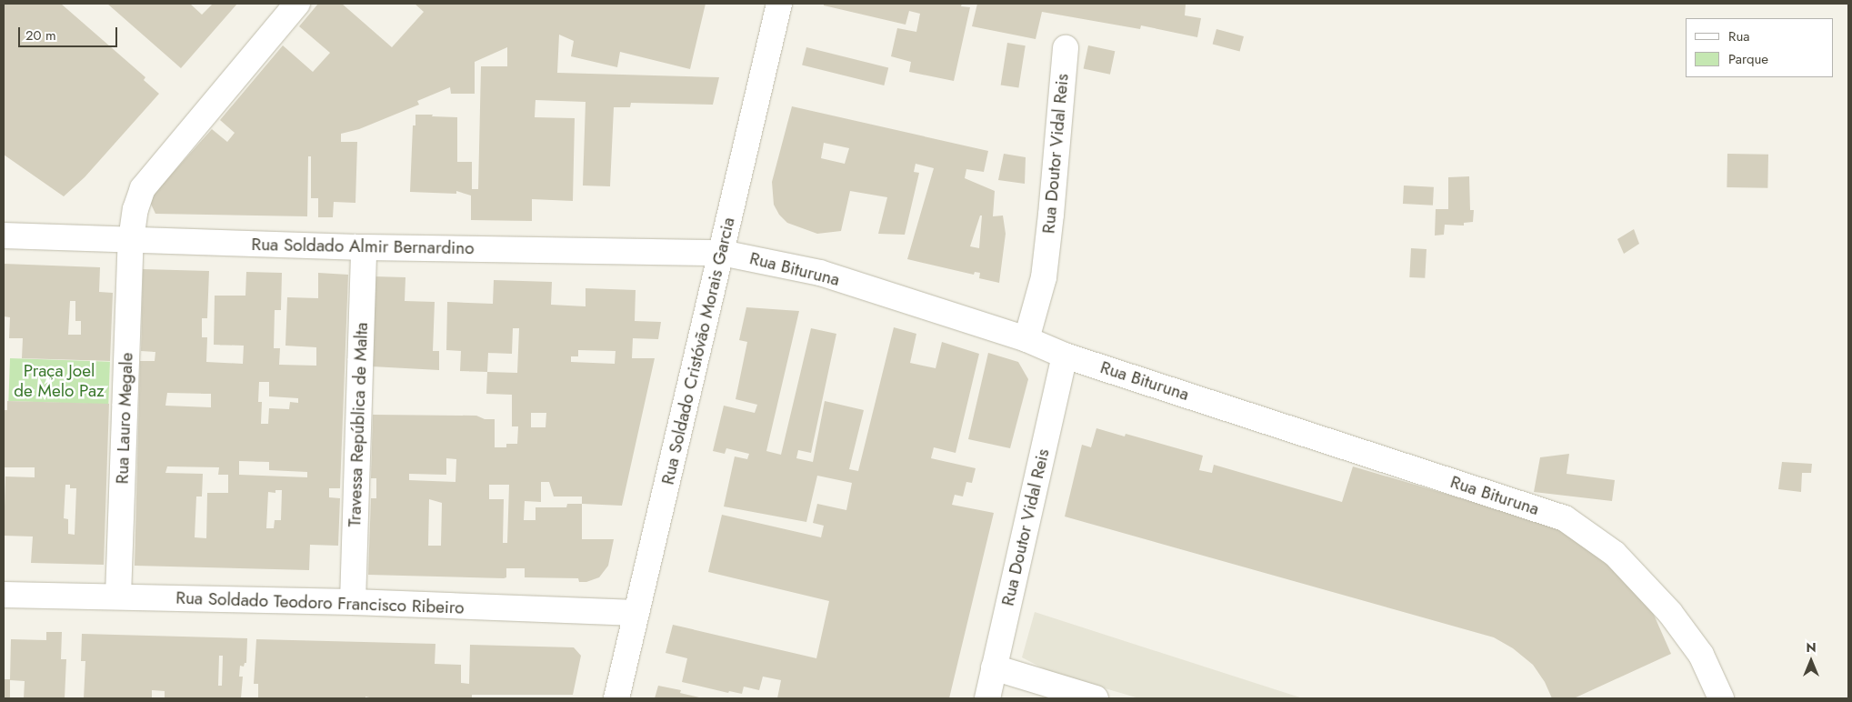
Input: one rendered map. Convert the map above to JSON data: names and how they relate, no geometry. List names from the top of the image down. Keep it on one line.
{"streets":{"street":["Rua Doutor Vidal Reis","Rua Soldado Almir Bernardino","Rua Bituruna","Rua Soldado Cristóvão Morais Garcia","Rua Lauro Megale","Travessa República de Malta","Rua Soldado Teodoro Francisco Ribeiro"]},"crossings":[["Rua Doutor Vidal Reis","Rua Bituruna"],["Rua Soldado Almir Bernardino","Rua Bituruna"],["Rua Soldado Almir Bernardino","Rua Soldado Cristóvão Morais Garcia"],["Rua Soldado Almir Bernardino","Rua Lauro Megale"],["Rua Soldado Almir Bernardino","Travessa República de Malta"],["Rua Bituruna","Rua Soldado Cristóvão Morais Garcia"],["Rua Soldado Cristóvão Morais Garcia","Rua Soldado Teodoro Francisco Ribeiro"],["Rua Lauro Megale","Rua Soldado Teodoro Francisco Ribeiro"],["Travessa República de Malta","Rua Soldado Teodoro Francisco Ribeiro"]],"parks":["Praça Joel de Melo Paz"],"legend":["Rua","Parque"],"scale_bar":"20 m","north":"top"}
